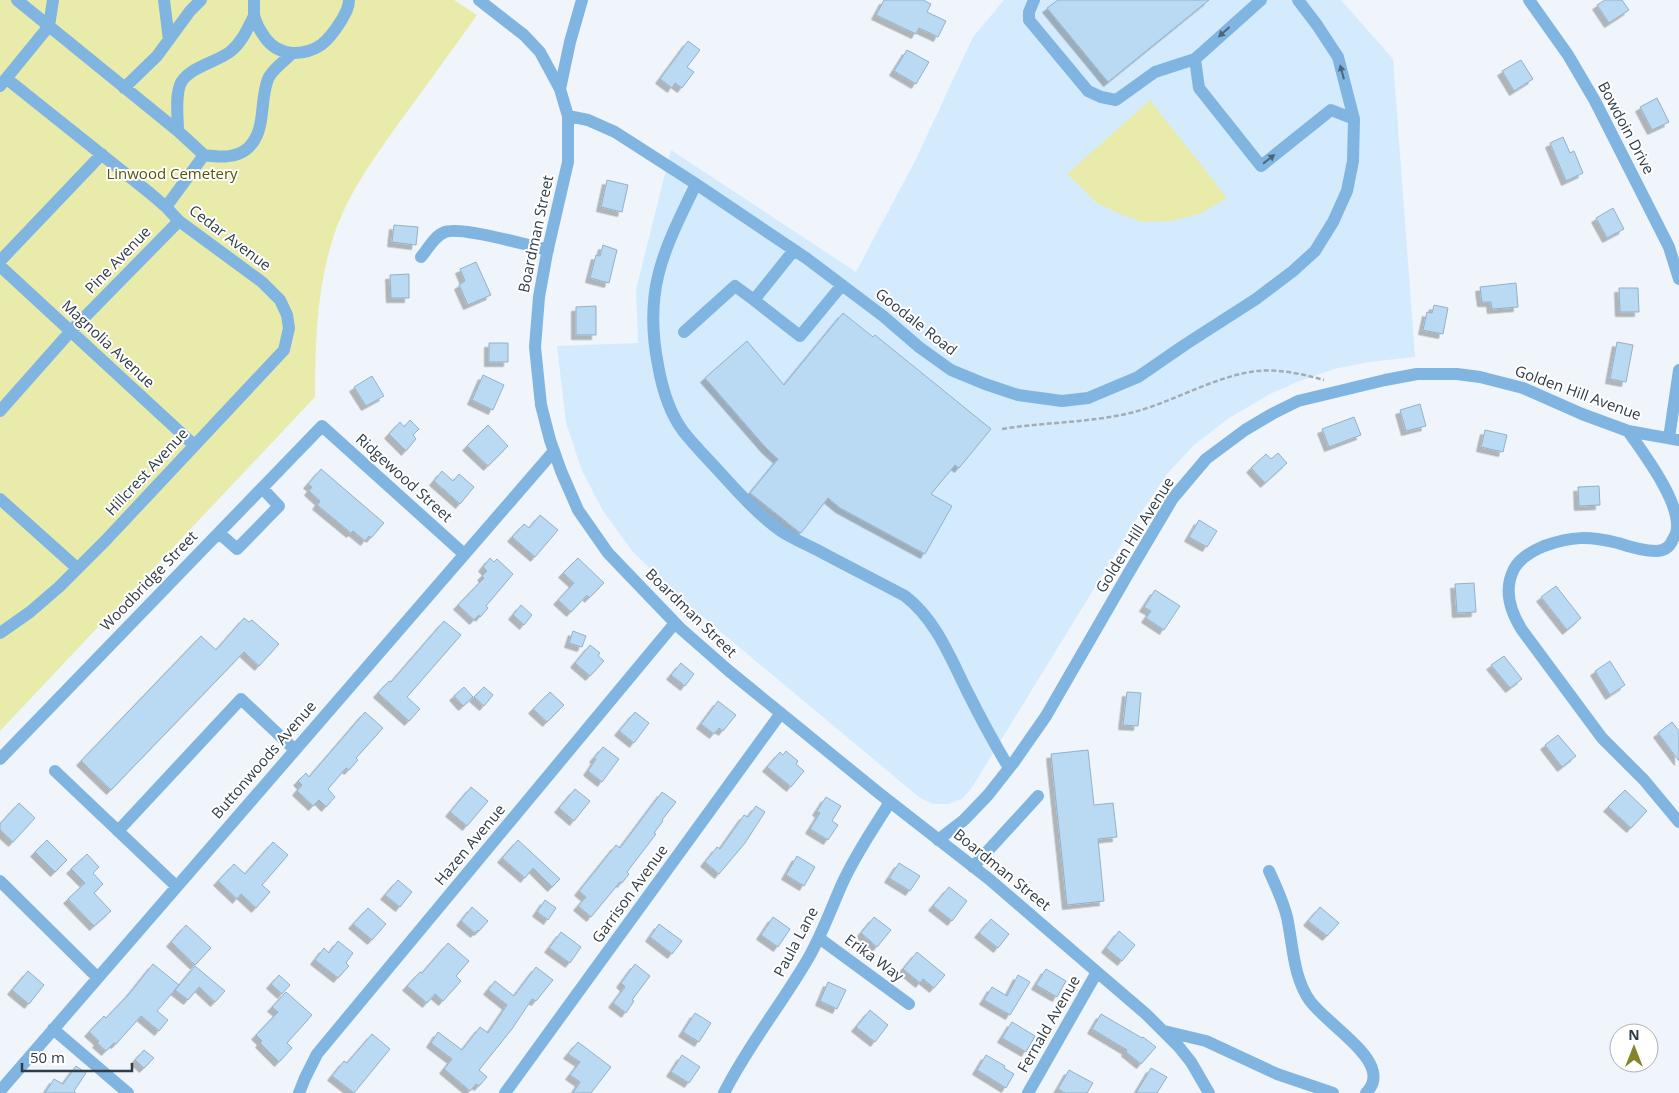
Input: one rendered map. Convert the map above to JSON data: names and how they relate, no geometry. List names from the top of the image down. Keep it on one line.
{"streets":{"street":["Bowdoin Drive","Boardman Street","Cedar Avenue","Pine Avenue","Goodale Road","Magnolia Avenue","Golden Hill Avenue","Hillcrest Avenue","Ridgewood Street","Woodbridge Street","Buttonwoods Avenue","Hazen Avenue","Garrison Avenue","Paula Lane","Erika Way","Fernald Avenue"]},"crossings":[["Boardman Street","Goodale Road"],["Boardman Street","Golden Hill Avenue"],["Boardman Street","Buttonwoods Avenue"],["Boardman Street","Hazen Avenue"],["Boardman Street","Garrison Avenue"],["Boardman Street","Paula Lane"],["Boardman Street","Fernald Avenue"],["Cedar Avenue","Pine Avenue"],["Cedar Avenue","Hillcrest Avenue"],["Pine Avenue","Magnolia Avenue"],["Magnolia Avenue","Hillcrest Avenue"],["Ridgewood Street","Woodbridge Street"],["Ridgewood Street","Buttonwoods Avenue"],["Paula Lane","Erika Way"]],"parks":["Linwood Cemetery"],"scale_bar":"50 m","north":"top"}
